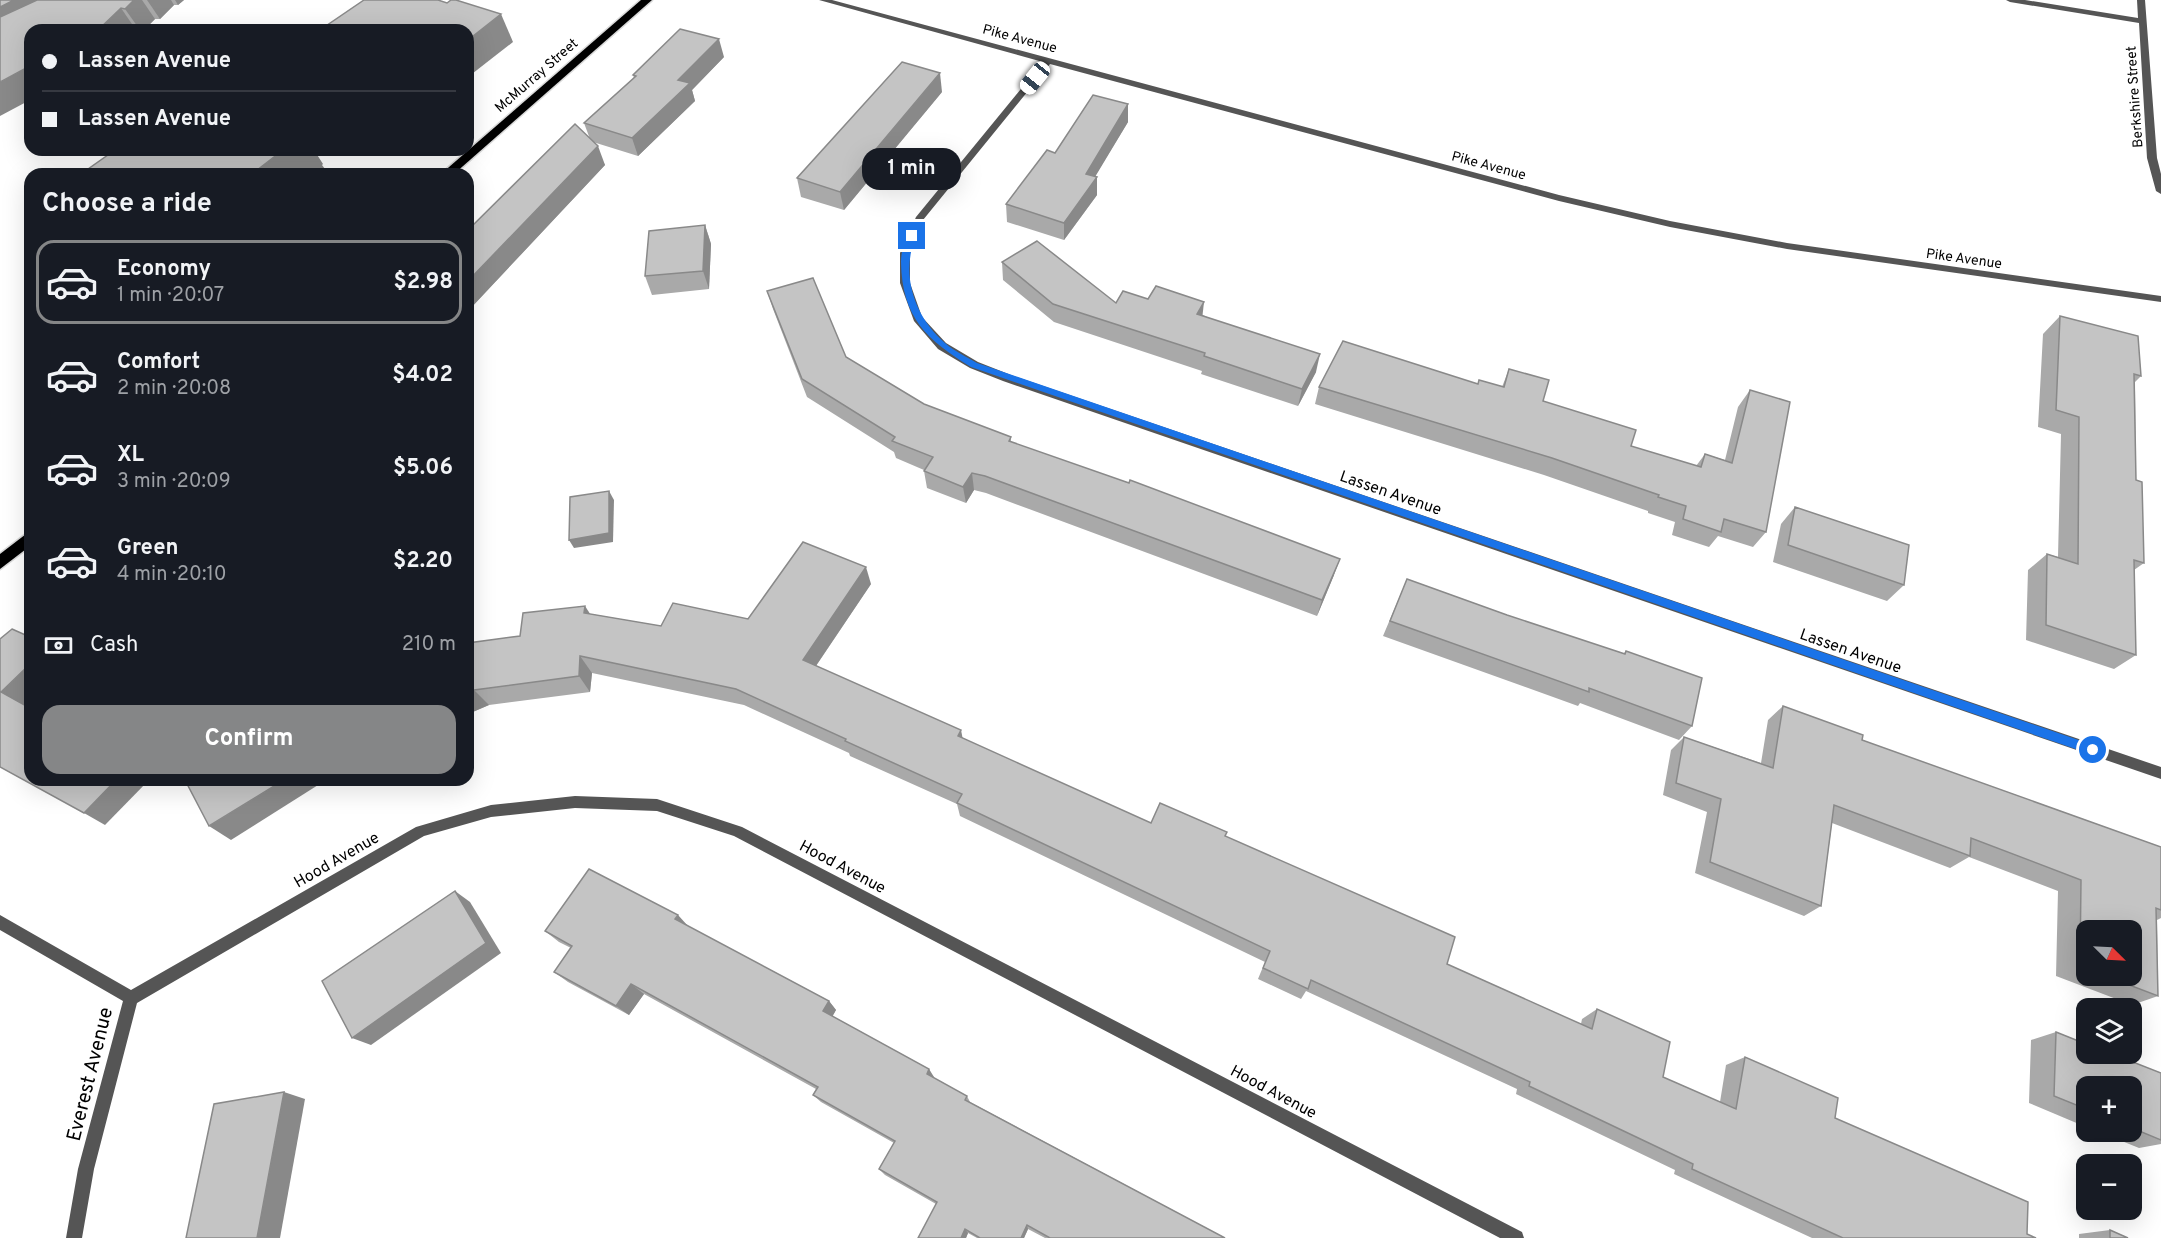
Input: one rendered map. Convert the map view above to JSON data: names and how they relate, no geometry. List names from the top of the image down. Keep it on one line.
{"streets":{"main road":["McMurray Street"],"street":["Pike Avenue","Berkshire Street","Lassen Avenue","Hood Avenue","Everest Avenue"]},"crossings":[["Pike Avenue","Lassen Avenue"],["Hood Avenue","Everest Avenue"]],"north":"bottom right","page":{"banner":["Lassen Avenue","Lassen Avenue"],"bubble":"1 min","heading":"Choose a ride","list":[{"name":"Economy","note":"1 min · 20:07","value":"$2.98"},{"name":"Comfort","note":"2 min · 20:08","value":"$4.02"},{"name":"XL","note":"3 min · 20:09","value":"$5.06"},{"name":"Green","note":"4 min · 20:10","value":"$2.20"}],"pay":["Cash","210 m"],"buttons":"Confirm","map_buttons":["+","−"]}}
